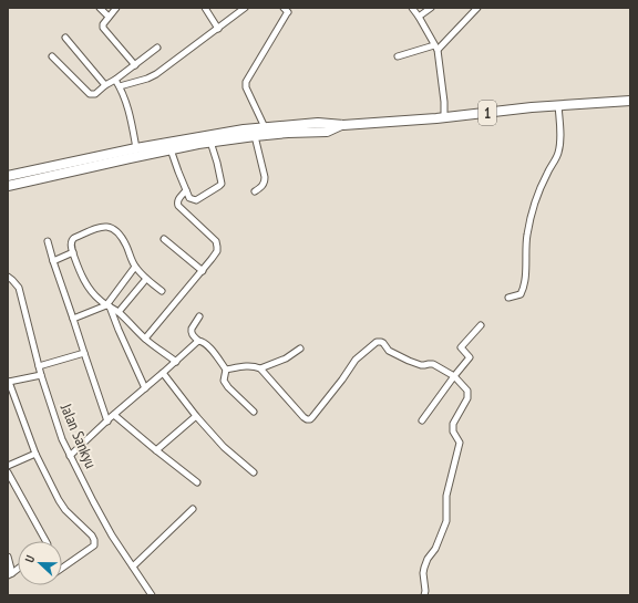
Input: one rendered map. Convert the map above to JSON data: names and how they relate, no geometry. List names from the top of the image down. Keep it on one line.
{"streets":{"highway":["1"],"street":["Jalan Sankyu"]},"north":"left"}
